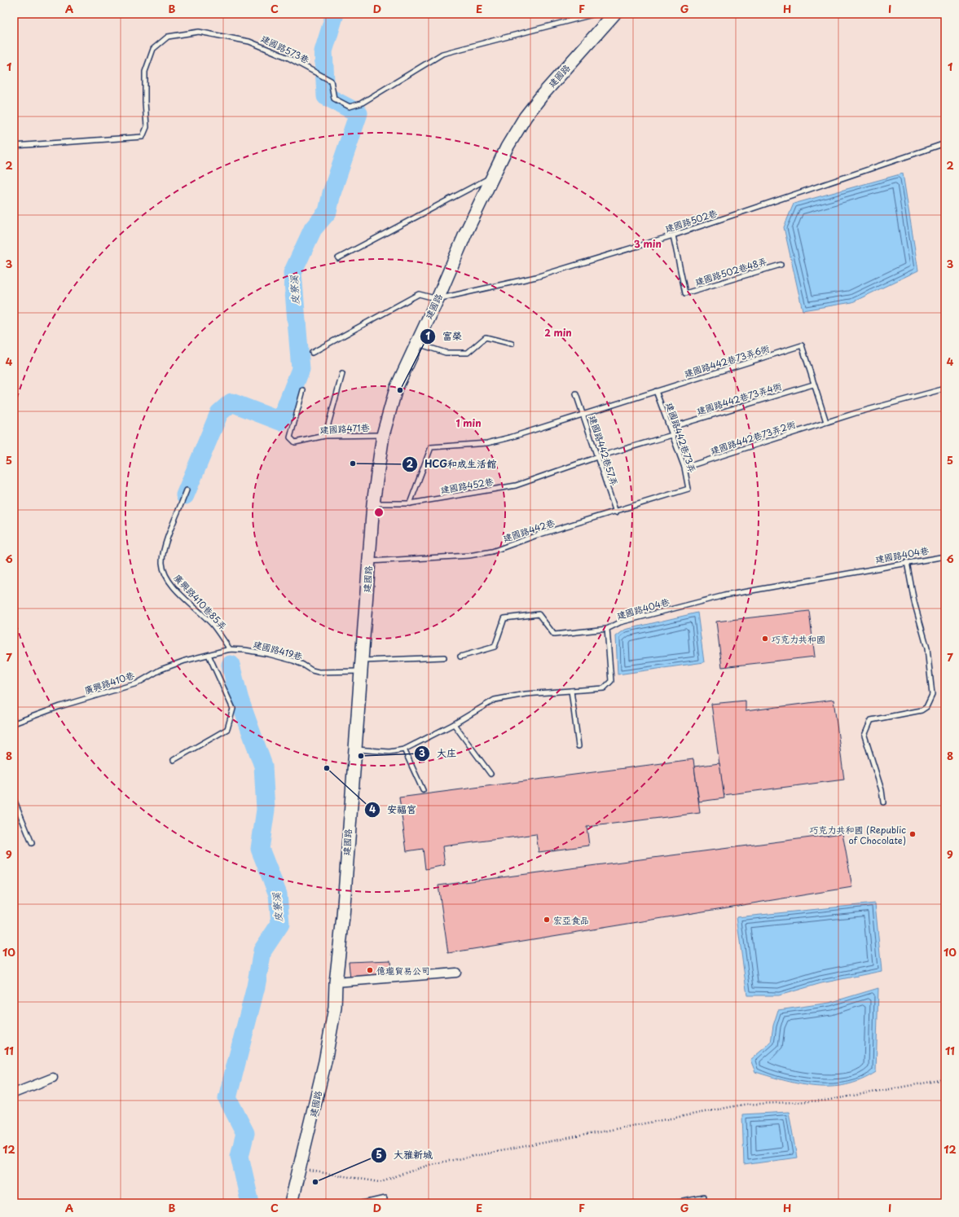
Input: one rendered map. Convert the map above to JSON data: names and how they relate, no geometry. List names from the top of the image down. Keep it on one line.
{"streets":{"street":["建國路"],"lane":["建國路573巷","建國路502巷","建國路502巷48弄","建國路442巷73弄6衖","建國路442巷73弄4衖","建國路471巷","建國路442巷73弄","建國路442巷73弄2衖","建國路442巷57弄","建國路452巷","建國路442巷","建國路404巷","廣興路410巷85弄","建國路419巷","廣興路410巷"]},"crossings":[["建國路","建國路502巷"],["建國路","建國路471巷"],["建國路","建國路452巷"],["建國路","建國路442巷"],["建國路","建國路419巷"],["建國路502巷","建國路502巷48弄"],["建國路442巷73弄6衖","建國路442巷73弄4衖"],["建國路442巷73弄6衖","建國路442巷73弄"],["建國路442巷73弄6衖","建國路442巷57弄"],["建國路442巷73弄6衖","建國路452巷"],["建國路442巷73弄4衖","建國路442巷73弄"],["建國路442巷73弄","建國路442巷73弄2衖"],["建國路442巷73弄","建國路452巷"],["建國路442巷73弄","建國路442巷"],["建國路442巷57弄","建國路452巷"],["建國路442巷57弄","建國路442巷"],["廣興路410巷85弄","建國路419巷"],["建國路419巷","廣興路410巷"]],"water":["皮寮溪"],"places":["富榮","HCG和成生活館","巧克力共和國","大庄","安福宮","巧克力共和國 (Republic of Chocolate)","宏亞食品","億瓏貿易公司","大雅新城"],"grid":{"columns":["A","B","C","D","E","F","G","H","I"],"rows":["1","2","3","4","5","6","7","8","9","10","11","12"]},"rings":["3 min","2 min","1 min"]}
